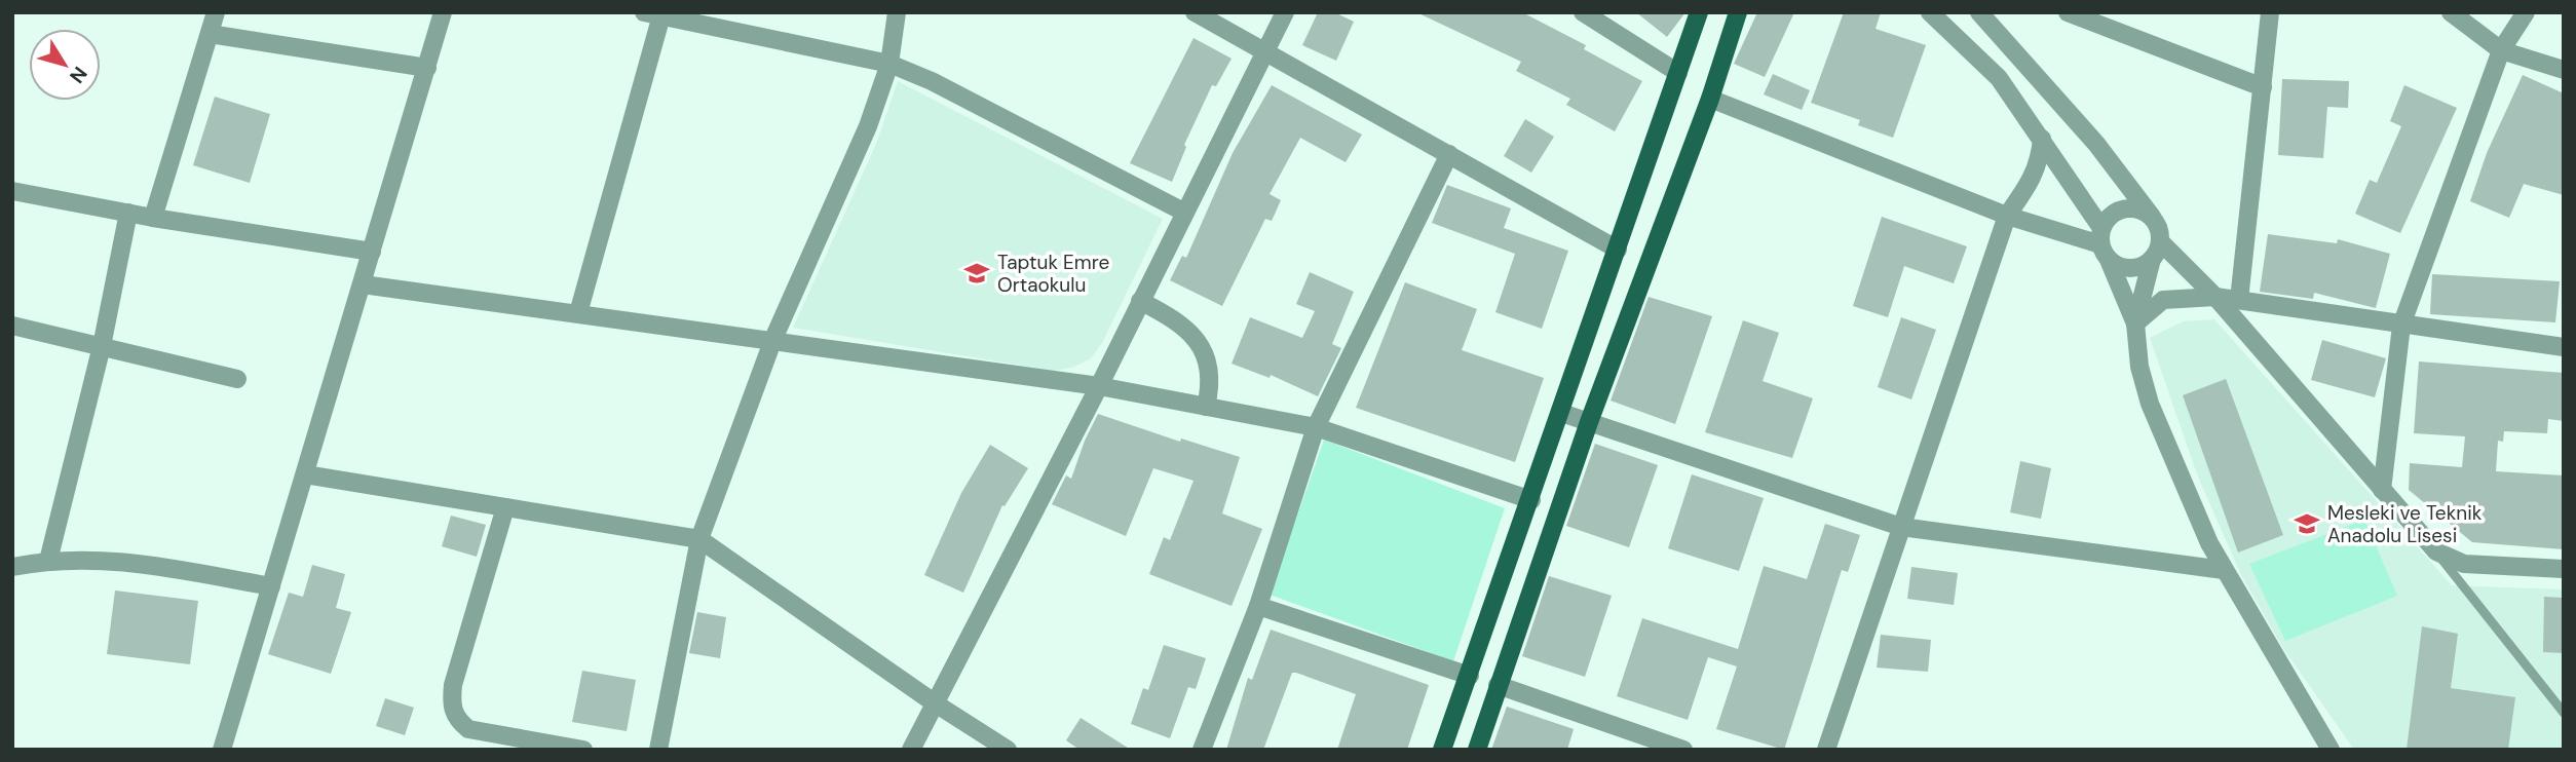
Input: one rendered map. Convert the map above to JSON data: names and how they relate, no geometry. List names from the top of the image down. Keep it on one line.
{"places":{"school or university":["Taptuk Emre Ortaokulu","Mesleki ve Teknik Anadolu Lisesi"]},"north":"bottom right"}
